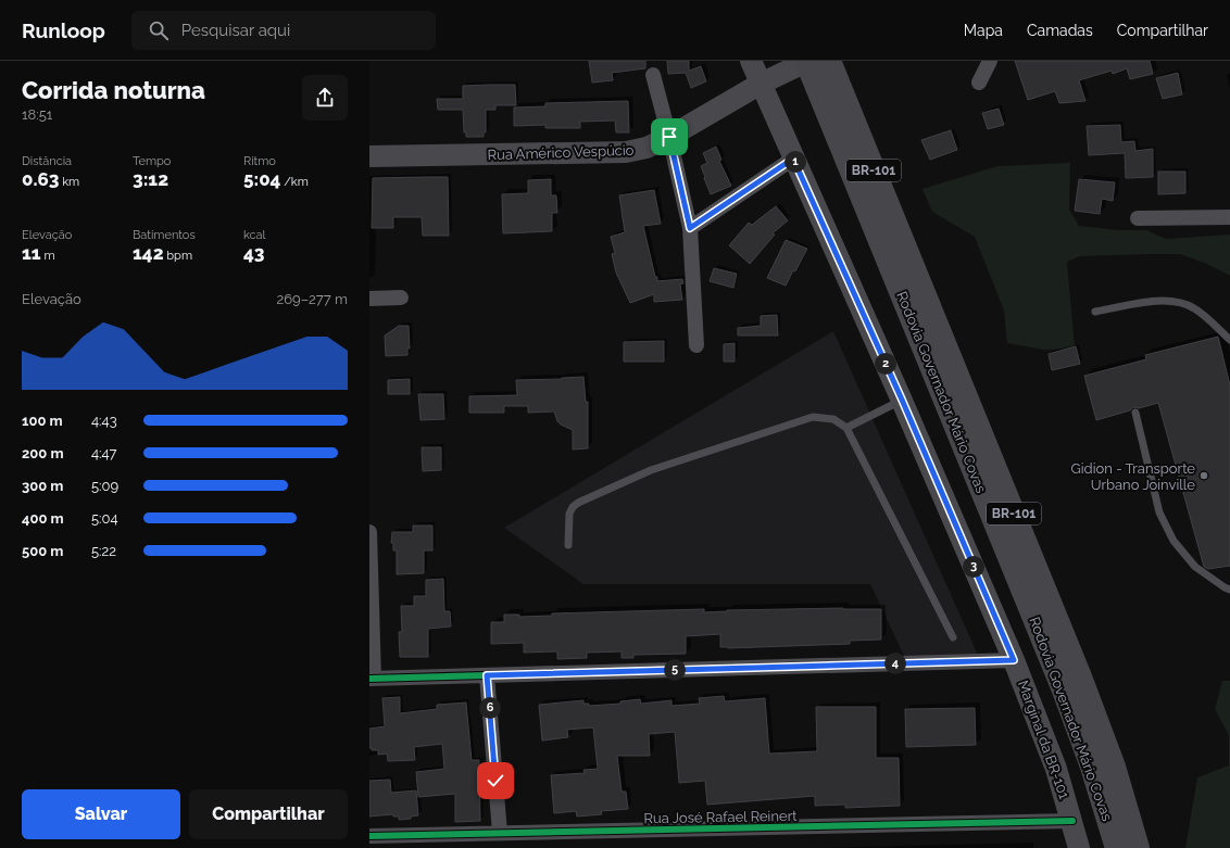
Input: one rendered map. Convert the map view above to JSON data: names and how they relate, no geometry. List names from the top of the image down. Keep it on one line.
{"streets":{"highway":["BR-101","Rodovia Governador Mário Covas"],"main road":["Rua Américo Vespúcio","Marginal da BR-101"],"street":["Rua José Rafael Reinert"]},"crossings":[["Rua Américo Vespúcio","Rodovia Governador Mário Covas"],["Rua Américo Vespúcio","Marginal da BR-101"],["Marginal da BR-101","Rua José Rafael Reinert"]],"places":["Gidion - Transporte Urbano Joinville"],"page":{"header":"Runloop","search":"Pesquisar aqui","nav":["Mapa","Camadas","Compartilhar"],"heading":["Corrida noturna","18:51"],"stats":[["Distância","0.63 km"],["Tempo","3:12"],["Ritmo","5:04 /km"],["Elevação","11 m"],["Batimentos","142 bpm"],["kcal","43"]],"pins":["1","2","3","4","5","6"],"chart":["Elevação","269–277 m"],"list":[{"name":"100 m","note":"4:43"},{"name":"200 m","note":"4:47"},{"name":"300 m","note":"5:09"},{"name":"400 m","note":"5:04"},{"name":"500 m","note":"5:22"}],"buttons":["Salvar","Compartilhar"]}}
